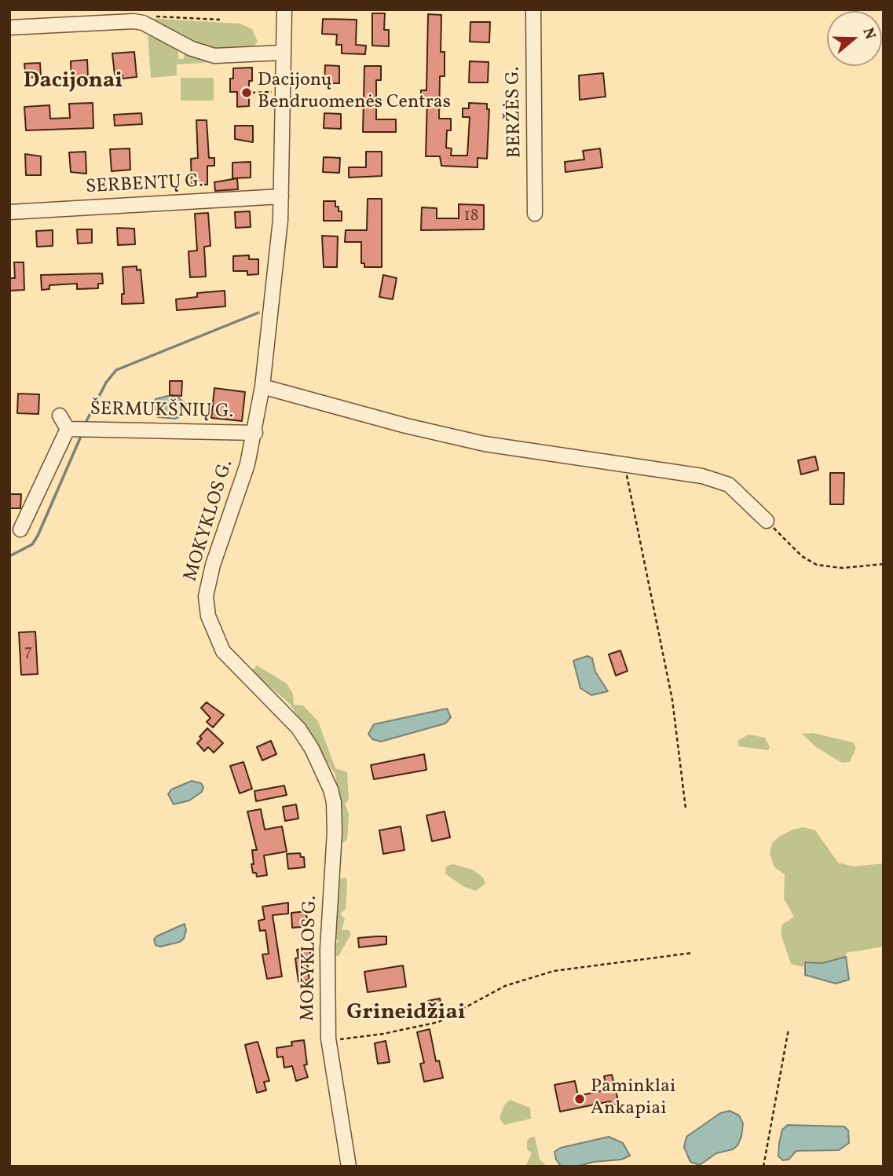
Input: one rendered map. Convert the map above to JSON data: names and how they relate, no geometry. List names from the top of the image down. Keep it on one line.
{"streets":{"street":["BERŽĖS G.","SERBENTŲ G.","ŠERMUKŠNIŲ G.","MOKYKLOS G."]},"crossings":[["SERBENTŲ G.","MOKYKLOS G."],["ŠERMUKŠNIŲ G.","MOKYKLOS G."]],"districts":["Dacijonai","Grineidžiai"],"places":["Dacijonų Bendruomenės Centras","Paminklai Ankapiai"],"house_numbers":["18","7"],"north":"right"}
